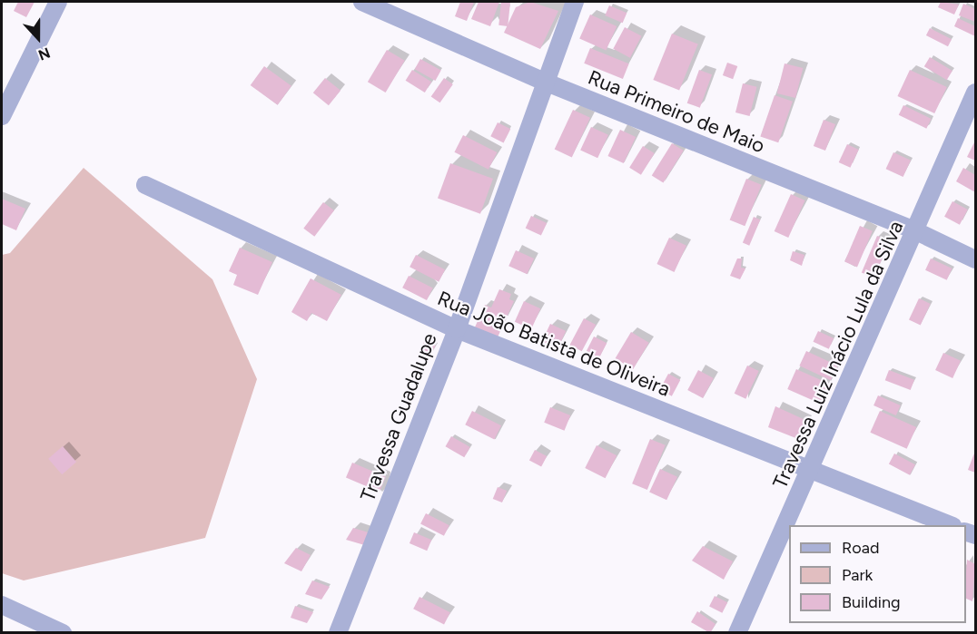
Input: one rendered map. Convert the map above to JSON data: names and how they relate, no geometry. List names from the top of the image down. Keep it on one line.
{"streets":{"street":["Rua Primeiro de Maio","Rua João Batista de Oliveira","Travessa Luiz Inácio Lula da Silva","Travessa Guadalupe"]},"crossings":[["Rua Primeiro de Maio","Travessa Luiz Inácio Lula da Silva"],["Rua Primeiro de Maio","Travessa Guadalupe"],["Rua João Batista de Oliveira","Travessa Luiz Inácio Lula da Silva"],["Rua João Batista de Oliveira","Travessa Guadalupe"]],"legend":["Road","Park","Building"],"north":"bottom"}
